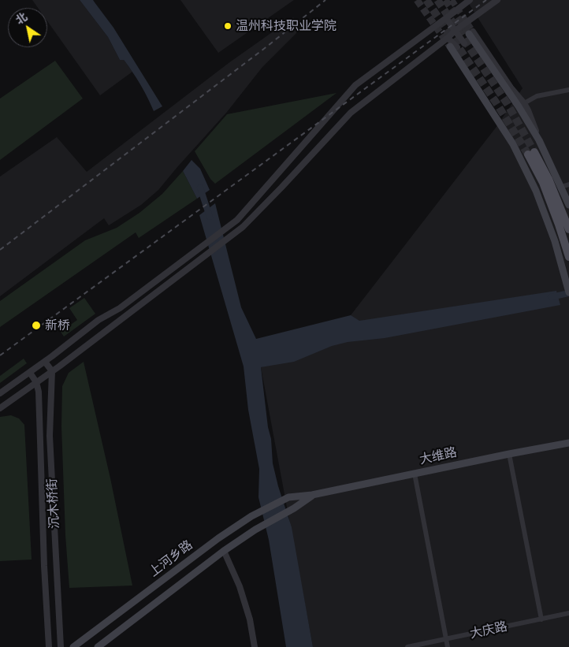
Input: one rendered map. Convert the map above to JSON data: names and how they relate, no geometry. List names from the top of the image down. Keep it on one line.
{"streets":{"main road":["大维路","上河乡路"],"street":["沉木桥街","大庆路"]},"crossings":[["大维路","上河乡路"]],"places":["温州科技职业学院","新桥"],"north":"top left"}
